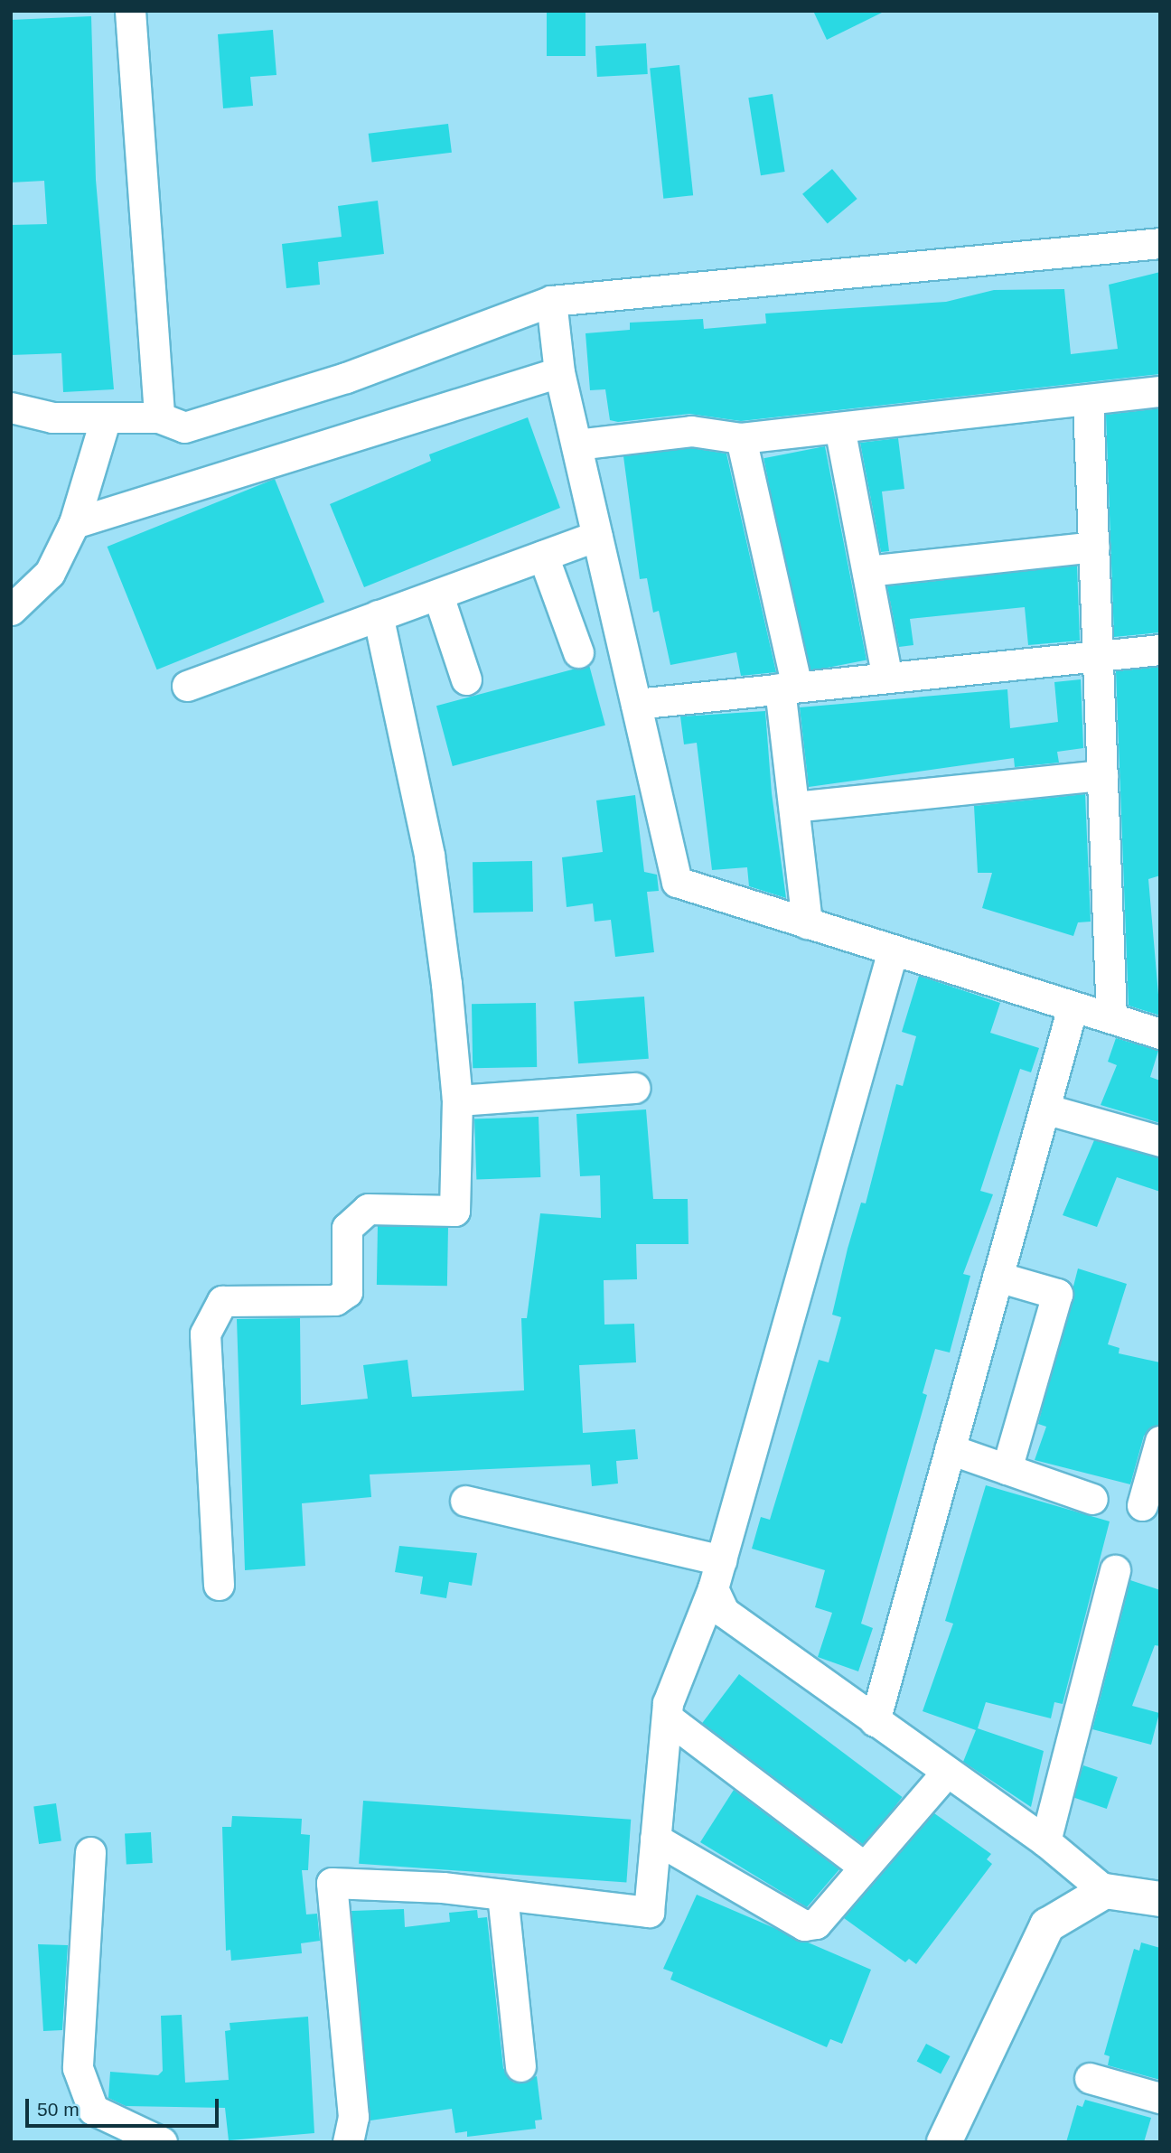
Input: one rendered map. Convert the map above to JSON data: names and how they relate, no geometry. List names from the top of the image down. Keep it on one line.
{"scale_bar":"50 m"}
